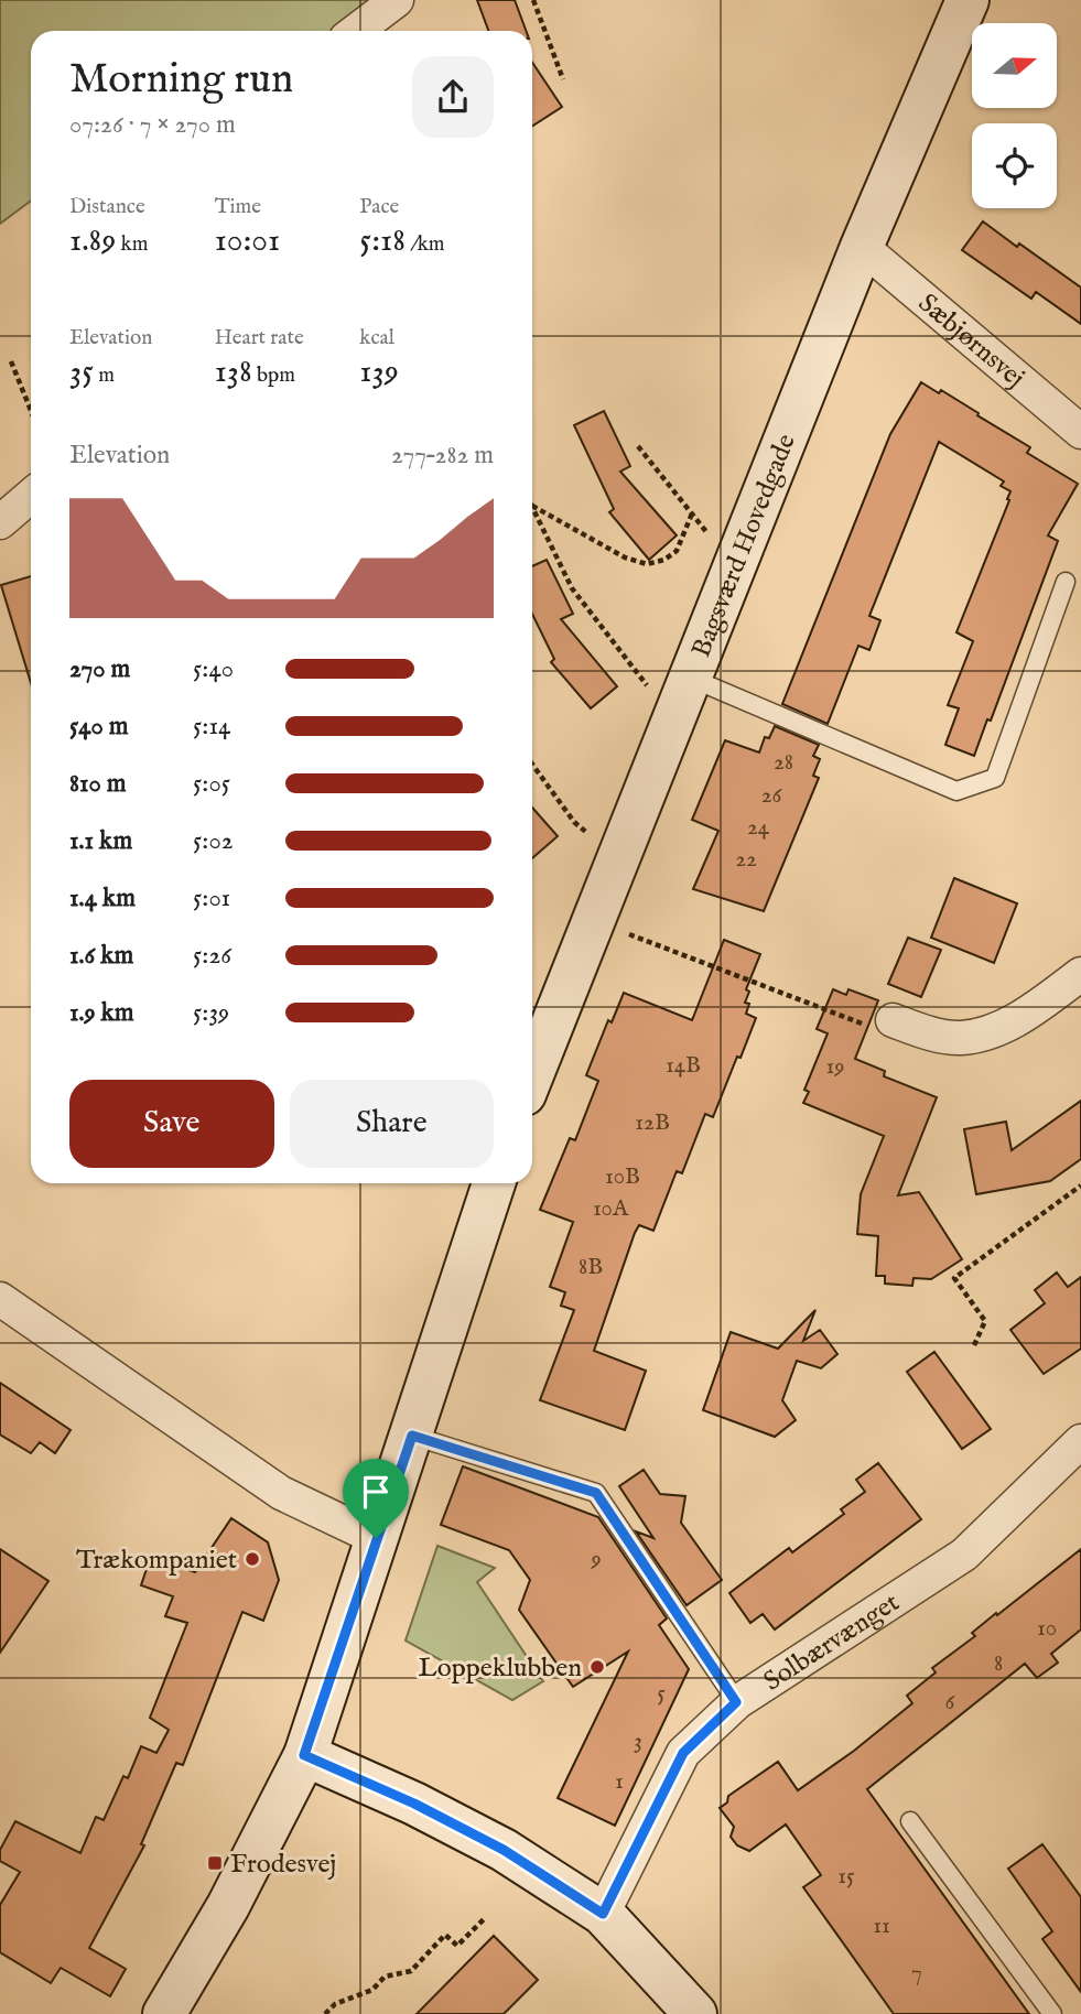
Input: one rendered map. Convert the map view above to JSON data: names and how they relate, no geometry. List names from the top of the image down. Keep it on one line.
{"streets":{"street":["Sæbjørnsvej","Bagsværd Hovedgade","Solbærvænget"]},"crossings":[["Sæbjørnsvej","Bagsværd Hovedgade"]],"places":{"other":["Trækompaniet","Loppeklubben"],"transit":["Frodesvej"]},"house_numbers":["28","26","24","22","14B","19","12B","10B","10A","8B","9","10","8","5","6","3","1","15","11","7"],"north":"right","page":{"heading":["Morning run","07:26 · 7 × 270 m"],"stats":[["Distance","1.89 km"],["Time","10:01"],["Pace","5:18 /km"],["Elevation","35 m"],["Heart rate","138 bpm"],["kcal","139"]],"chart":["Elevation","277–282 m"],"list":[{"name":"270 m","note":"5:40"},{"name":"540 m","note":"5:14"},{"name":"810 m","note":"5:05"},{"name":"1.1 km","note":"5:02"},{"name":"1.4 km","note":"5:01"},{"name":"1.6 km","note":"5:26"},{"name":"1.9 km","note":"5:39"}],"buttons":["Save","Share"]}}
